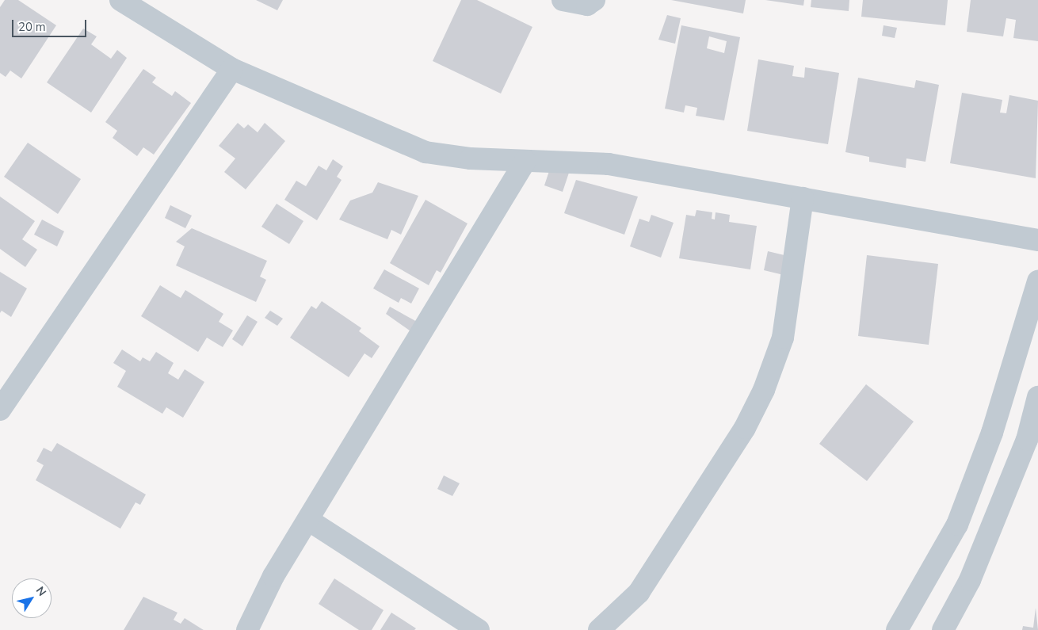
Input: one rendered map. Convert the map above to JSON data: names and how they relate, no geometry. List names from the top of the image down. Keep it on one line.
{"scale_bar":"20 m","north":"top right"}
